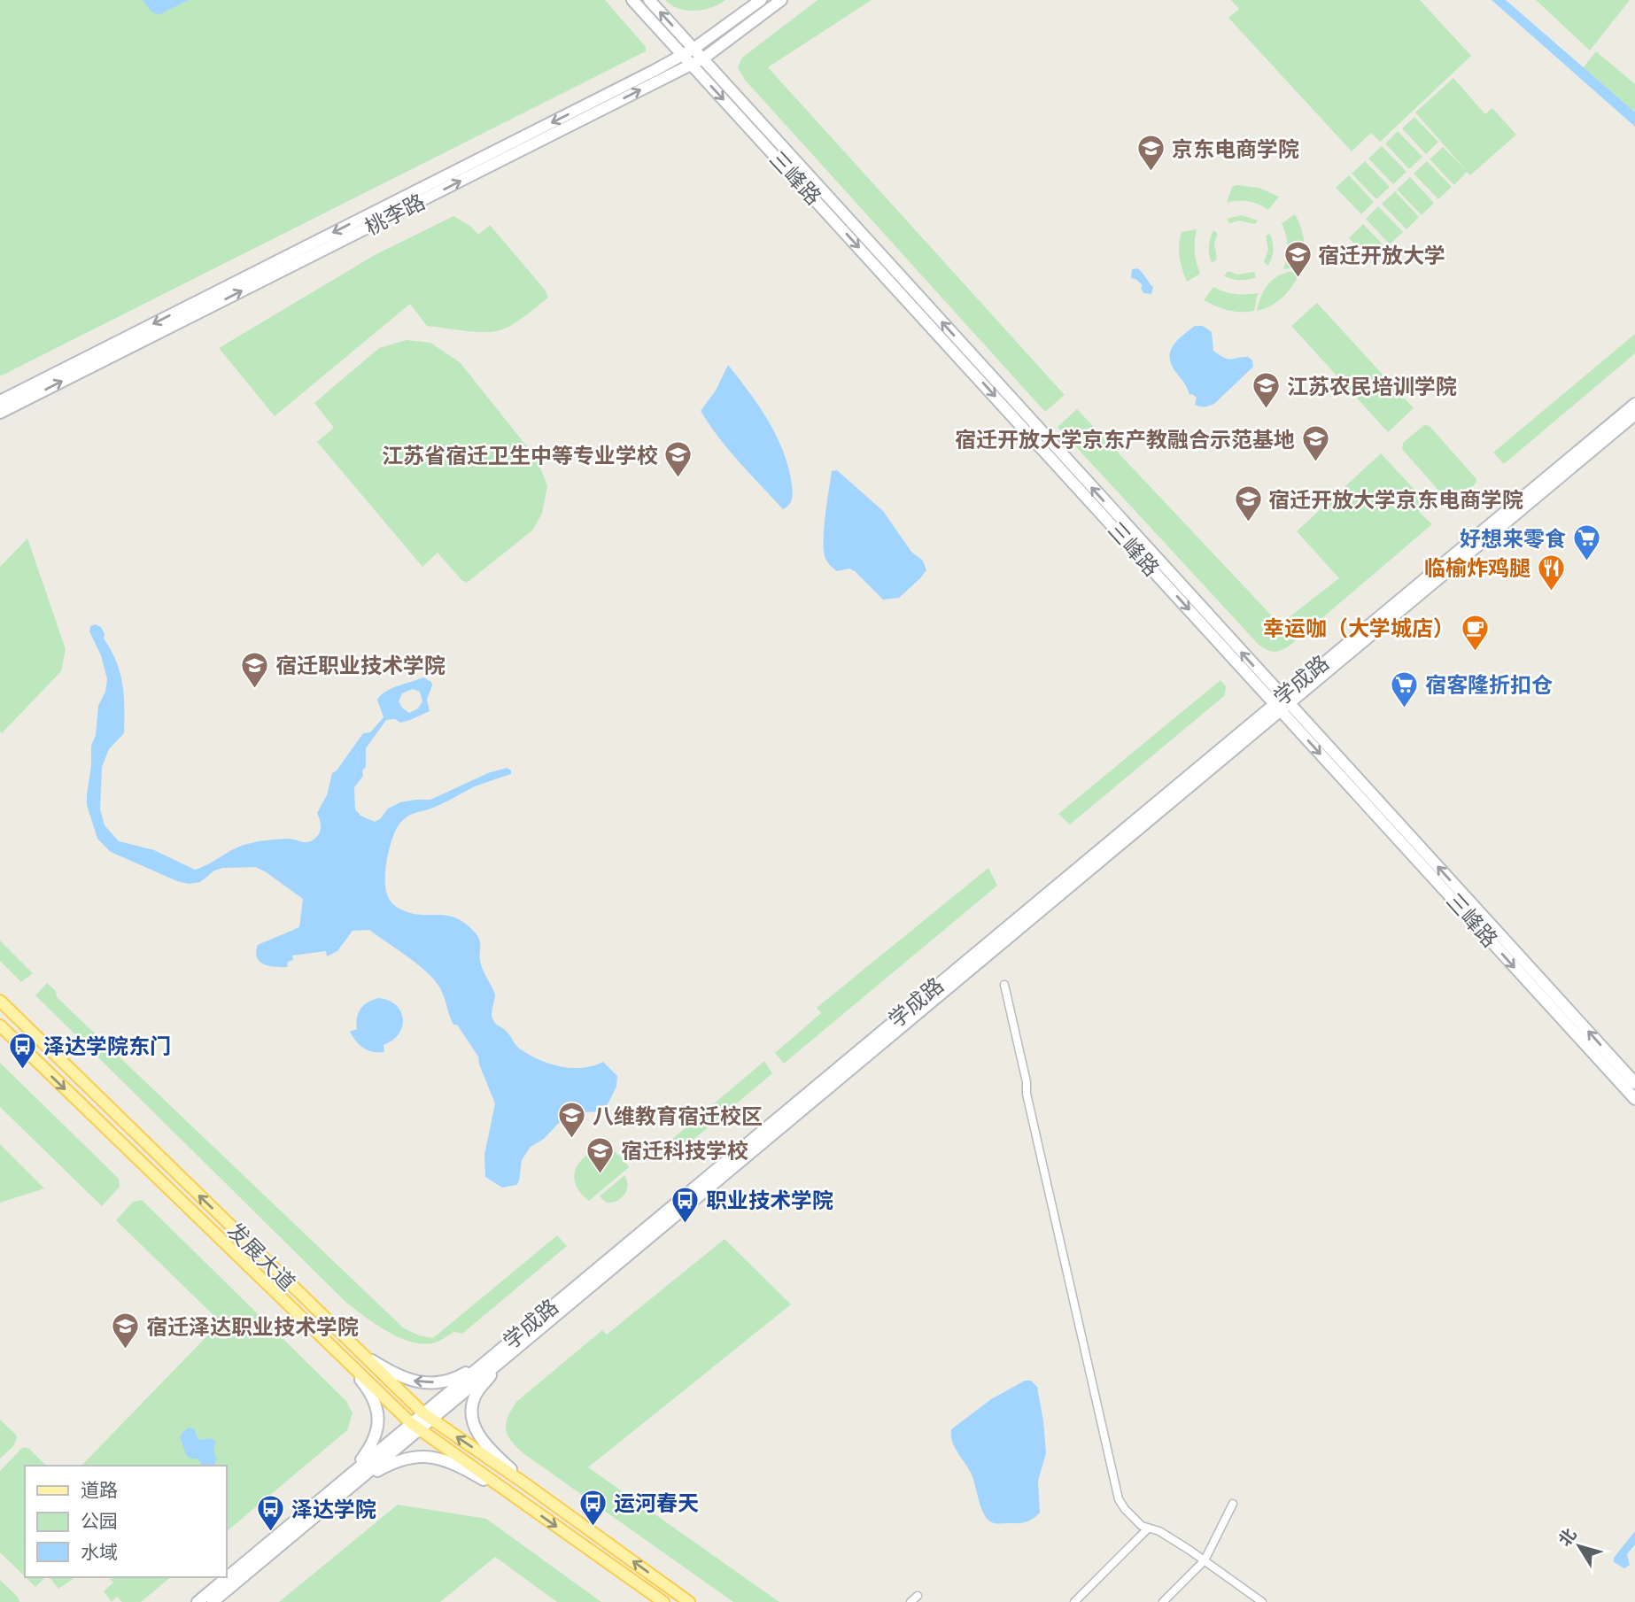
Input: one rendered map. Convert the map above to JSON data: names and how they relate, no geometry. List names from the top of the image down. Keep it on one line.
{"streets":{"main road":["三峰路","桃李路","学成路","发展大道"]},"crossings":[["三峰路","桃李路"],["三峰路","学成路"],["学成路","发展大道"]],"places":{"school or university":["京东电商学院","宿迁开放大学","江苏农民培训学院","宿迁开放大学京东产教融合示范基地","江苏省宿迁卫生中等专业学校","宿迁开放大学京东电商学院","宿迁职业技术学院","八维教育宿迁校区","宿迁科技学校","宿迁泽达职业技术学院"],"supermarket":["好想来零食","宿客隆折扣仓"],"restaurant":["临榆炸鸡腿"],"cafe":["幸运咖（大学城店）"],"bus stop":["泽达学院东门","职业技术学院","运河春天","泽达学院"]},"legend":["道路","公园","水域"],"north":"top left"}
